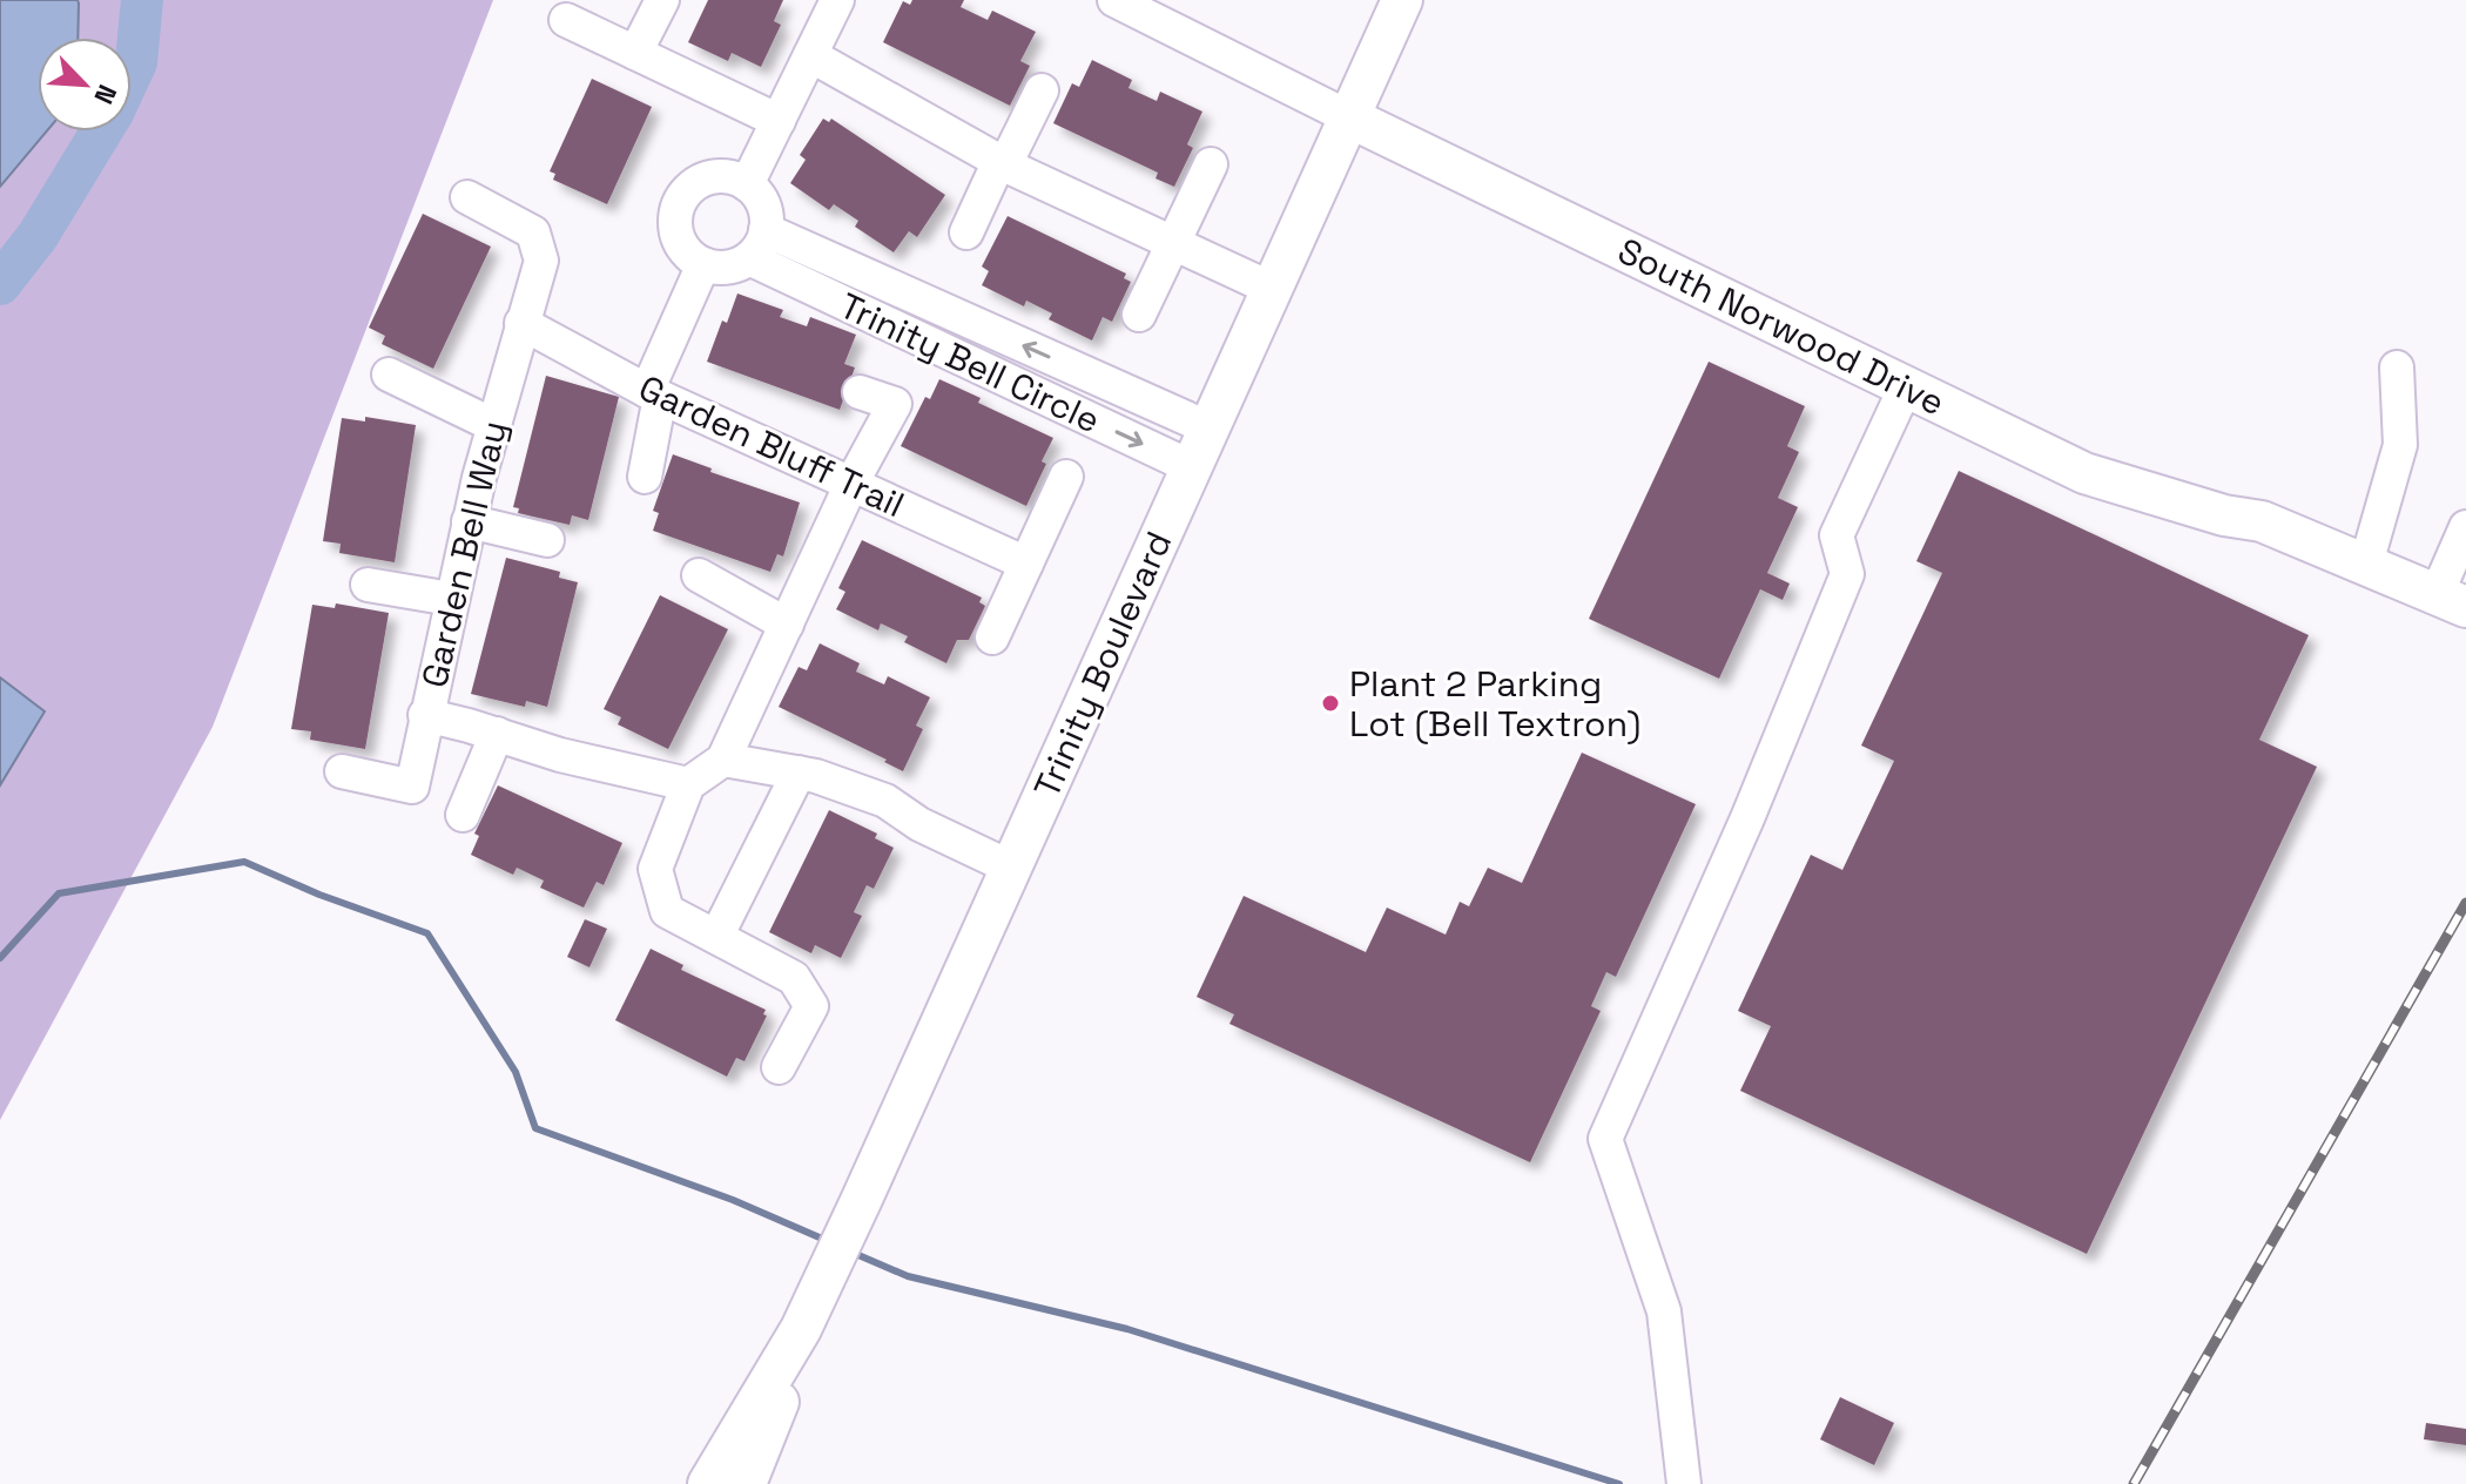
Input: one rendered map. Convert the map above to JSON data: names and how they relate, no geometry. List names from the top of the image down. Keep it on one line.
{"streets":{"main road":["South Norwood Drive","Trinity Boulevard"],"street":["Trinity Bell Circle","Garden Bluff Trail","Garden Bell Way"]},"crossings":[["South Norwood Drive","Trinity Boulevard"],["Trinity Bell Circle","Trinity Boulevard"],["Garden Bluff Trail","Garden Bell Way"]],"places":["Plant 2 Parking Lot (Bell Textron)"],"north":"bottom right"}
